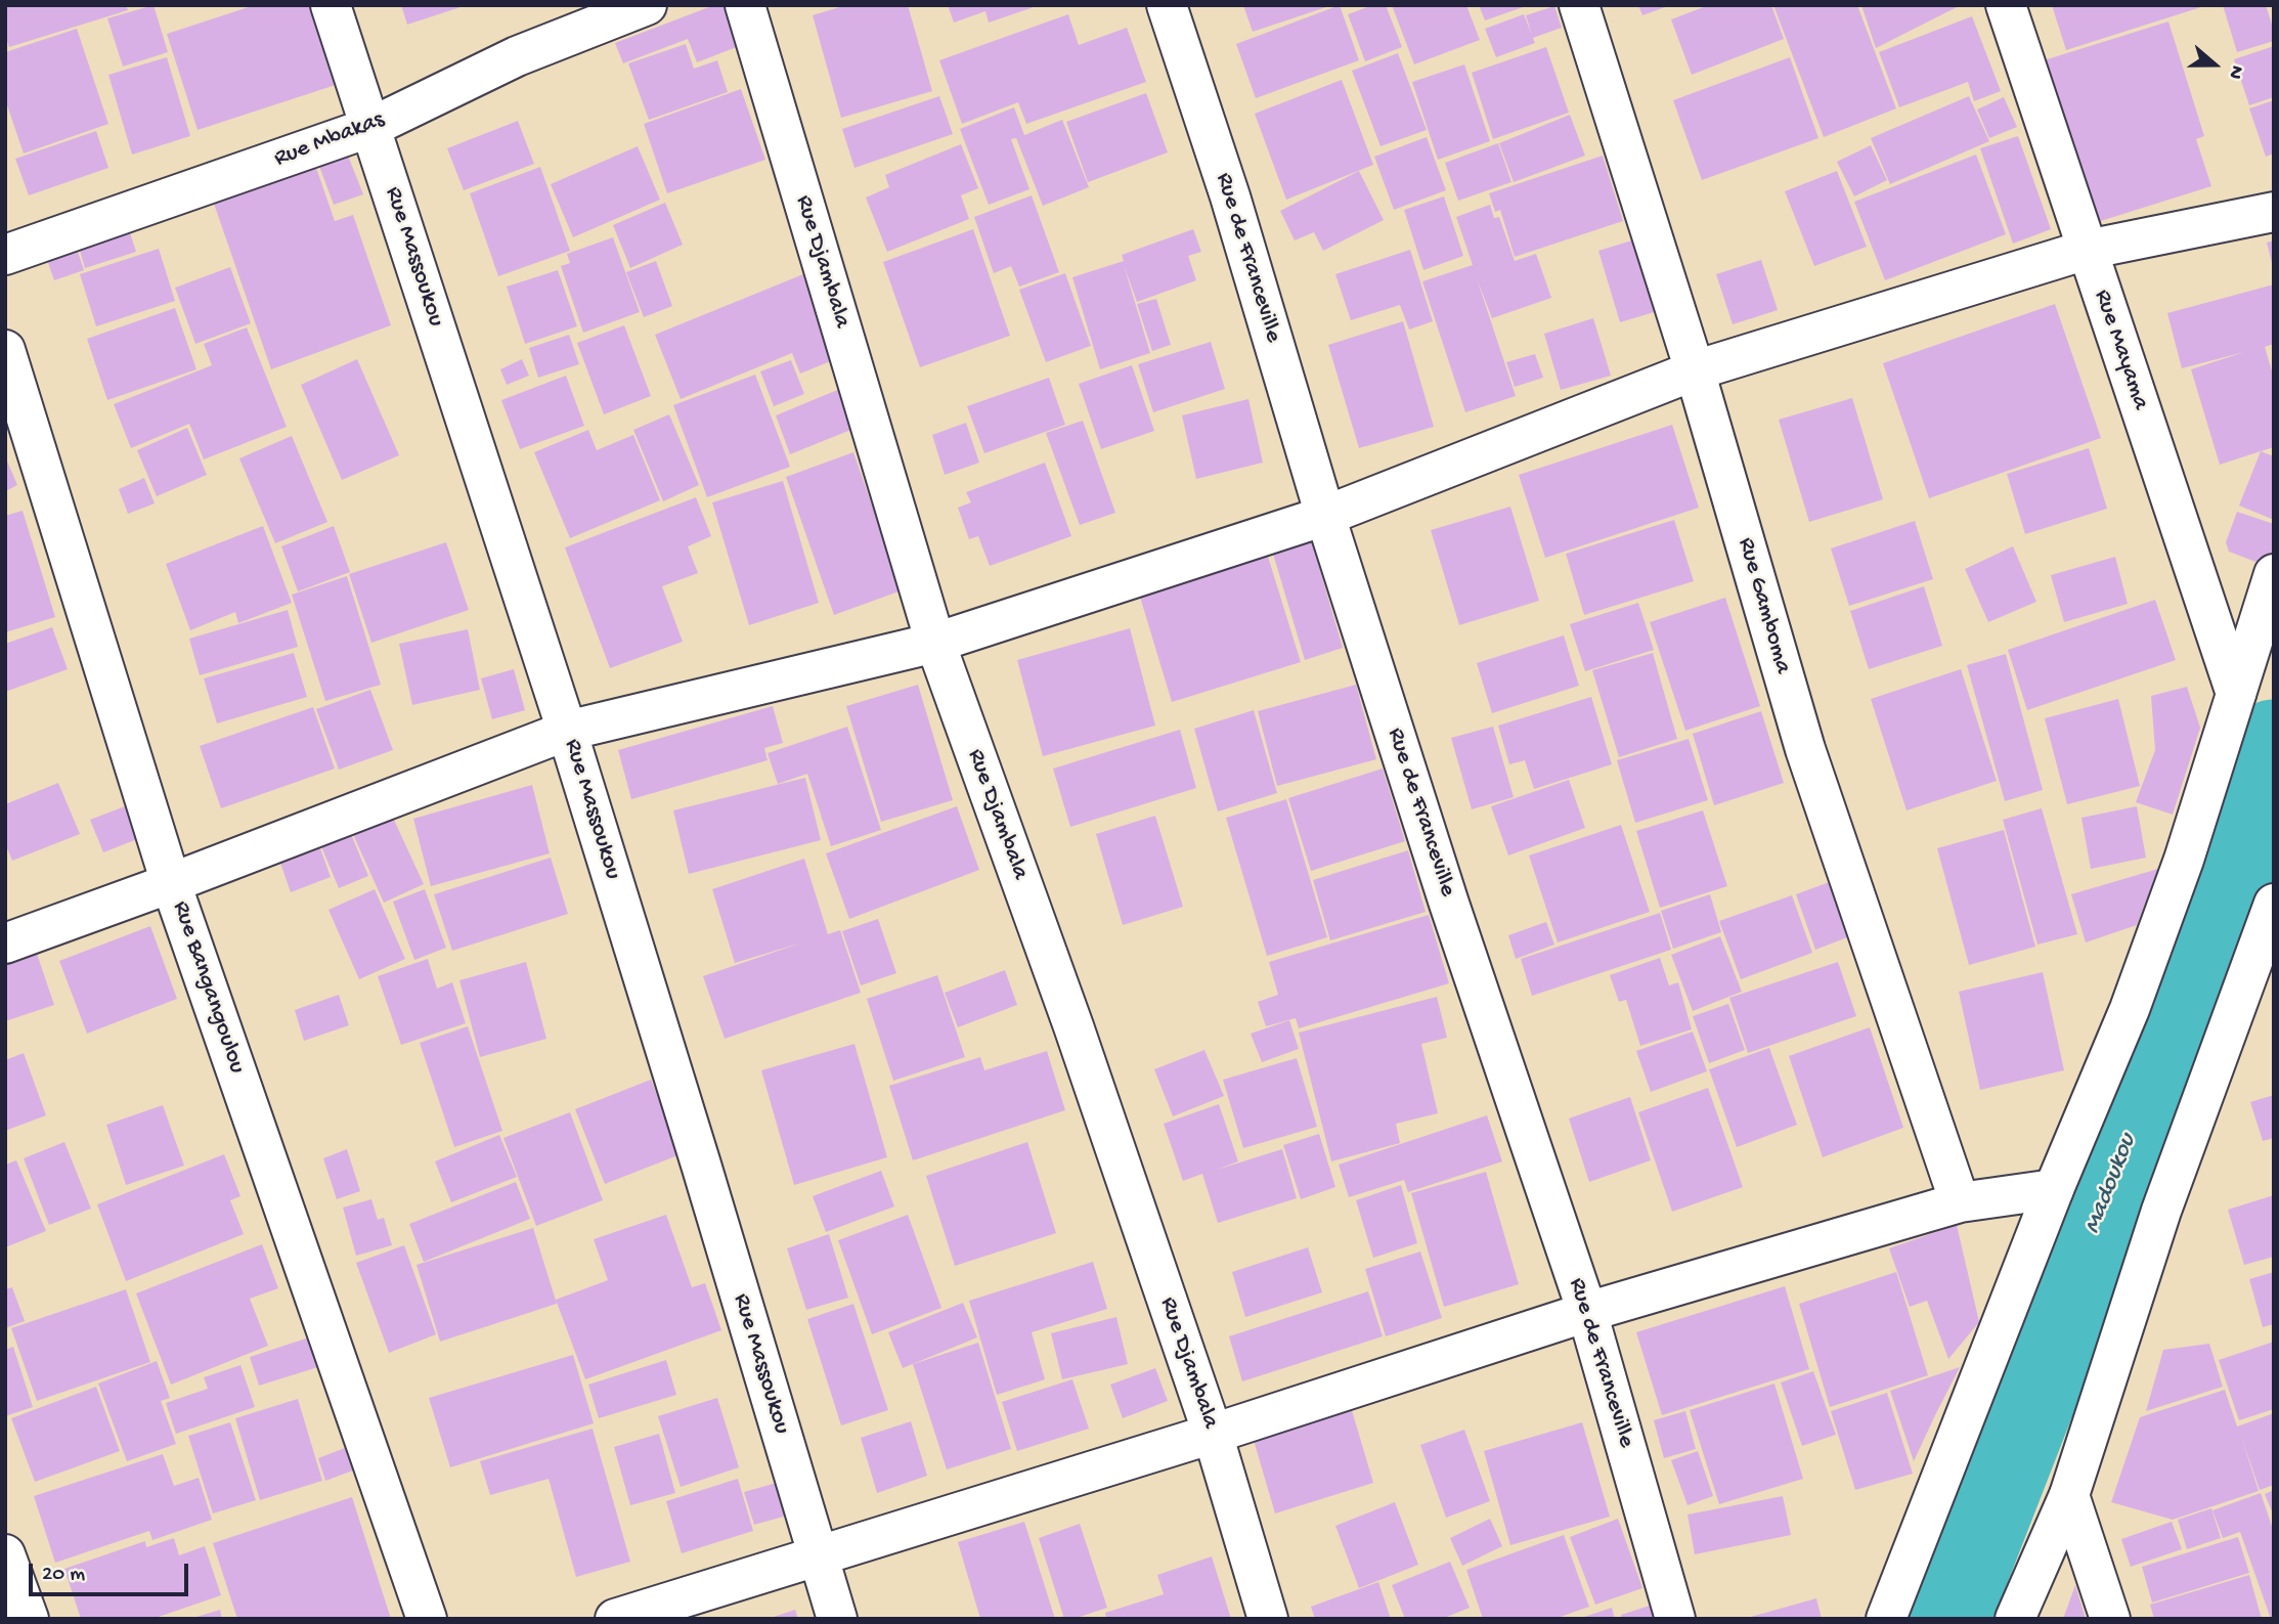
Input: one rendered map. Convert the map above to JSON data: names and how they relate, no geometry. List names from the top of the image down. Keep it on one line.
{"streets":{"street":["Rue Mbakas","Rue Massoukou","Rue de Franceville","Rue Djambala","Rue Mayama","Rue Gamboma","Rue Bangangoulou"]},"crossings":[["Rue Mbakas","Rue Massoukou"]],"water":["Madoukou"],"scale_bar":"20 m","north":"right"}
